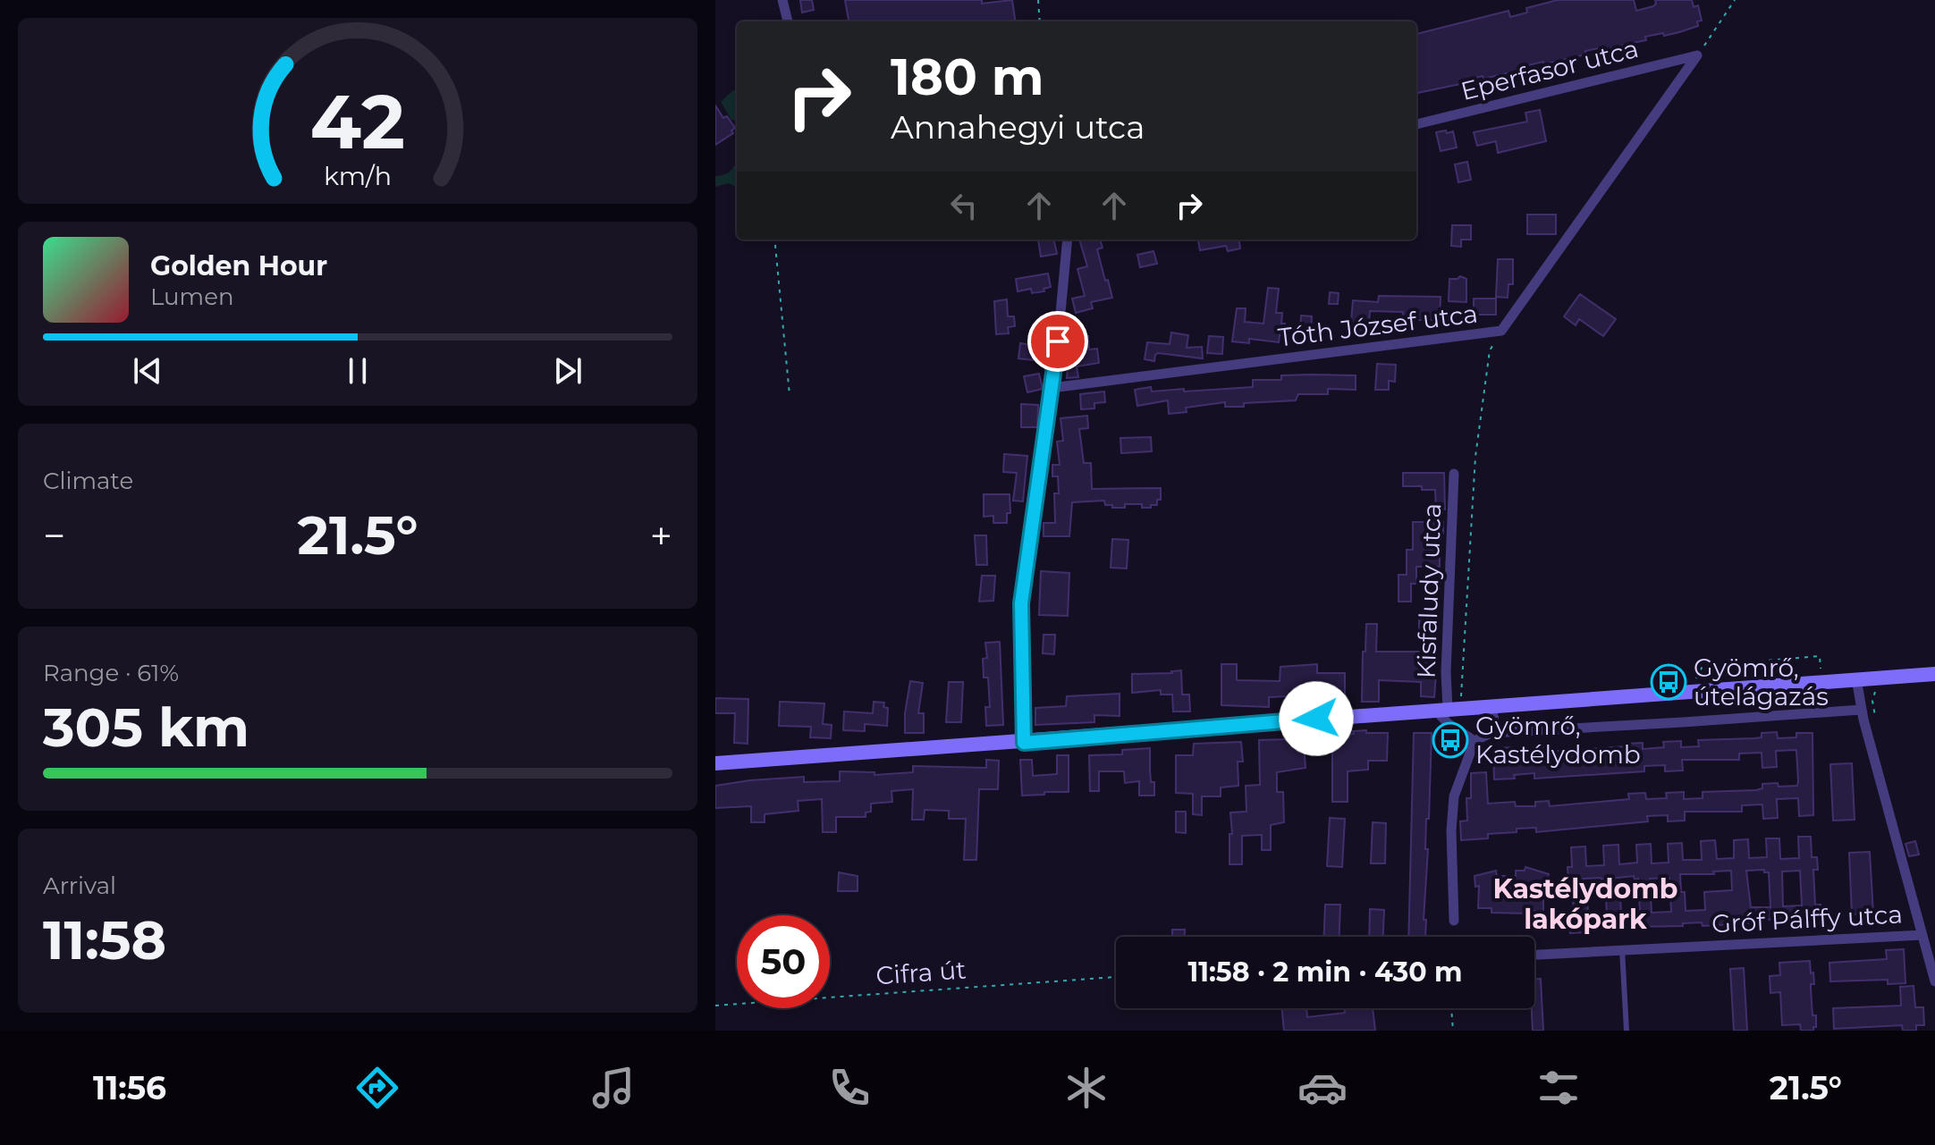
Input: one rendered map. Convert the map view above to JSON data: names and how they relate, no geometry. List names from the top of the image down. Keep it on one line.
{"streets":{"street":["Eperfasor utca","Tóth József utca","Kisfaludy utca","Gróf Pálffy utca"],"path":["Cifra út"]},"crossings":[["Eperfasor utca","Tóth József utca"]],"districts":["Kastélydomb lakópark"],"places":{"bus stop":["Gyömrő, útelágazás","Gyömrő, Kastélydomb"]},"page":{"turn":["180 m","Annahegyi utca"],"song":["Golden Hour","Lumen"],"tile":["Climate",["Range · 61%","305 km"],["Arrival","11:58"]],"heat":["−","21.5°","+"],"limit":"50","trip":"11:58 · 2 min · 430 m","tabs":["11:56","21.5°"],"gauge":["42","km/h"]}}
